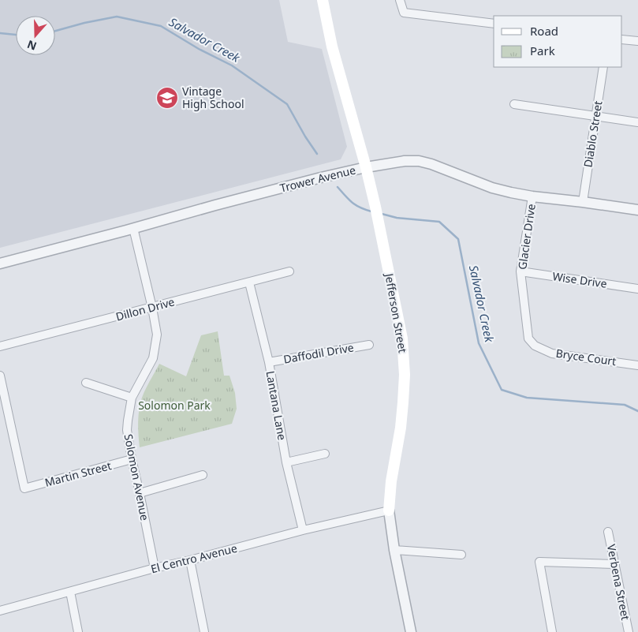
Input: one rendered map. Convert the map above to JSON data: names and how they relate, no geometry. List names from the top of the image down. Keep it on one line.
{"streets":{"main road":["Jefferson Street"],"street":["Diablo Street","Trower Avenue","Glacier Drive","Wise Drive","Dillon Drive","Daffodil Drive","Bryce Court","Lantana Lane","Martin Street","Solomon Avenue","El Centro Avenue","Verbena Street"]},"crossings":[["Diablo Street","Trower Avenue"],["Trower Avenue","Glacier Drive"],["Trower Avenue","Jefferson Street"],["Trower Avenue","Solomon Avenue"],["Glacier Drive","Wise Drive"],["Glacier Drive","Bryce Court"],["Dillon Drive","Lantana Lane"],["Dillon Drive","Solomon Avenue"],["Jefferson Street","El Centro Avenue"],["Daffodil Drive","Lantana Lane"],["Lantana Lane","El Centro Avenue"],["Martin Street","Solomon Avenue"],["Solomon Avenue","El Centro Avenue"]],"water":["Salvador Creek"],"parks":["Solomon Park"],"places":{"school or university":["Vintage High School"]},"legend":["Road","Park"],"north":"bottom"}
